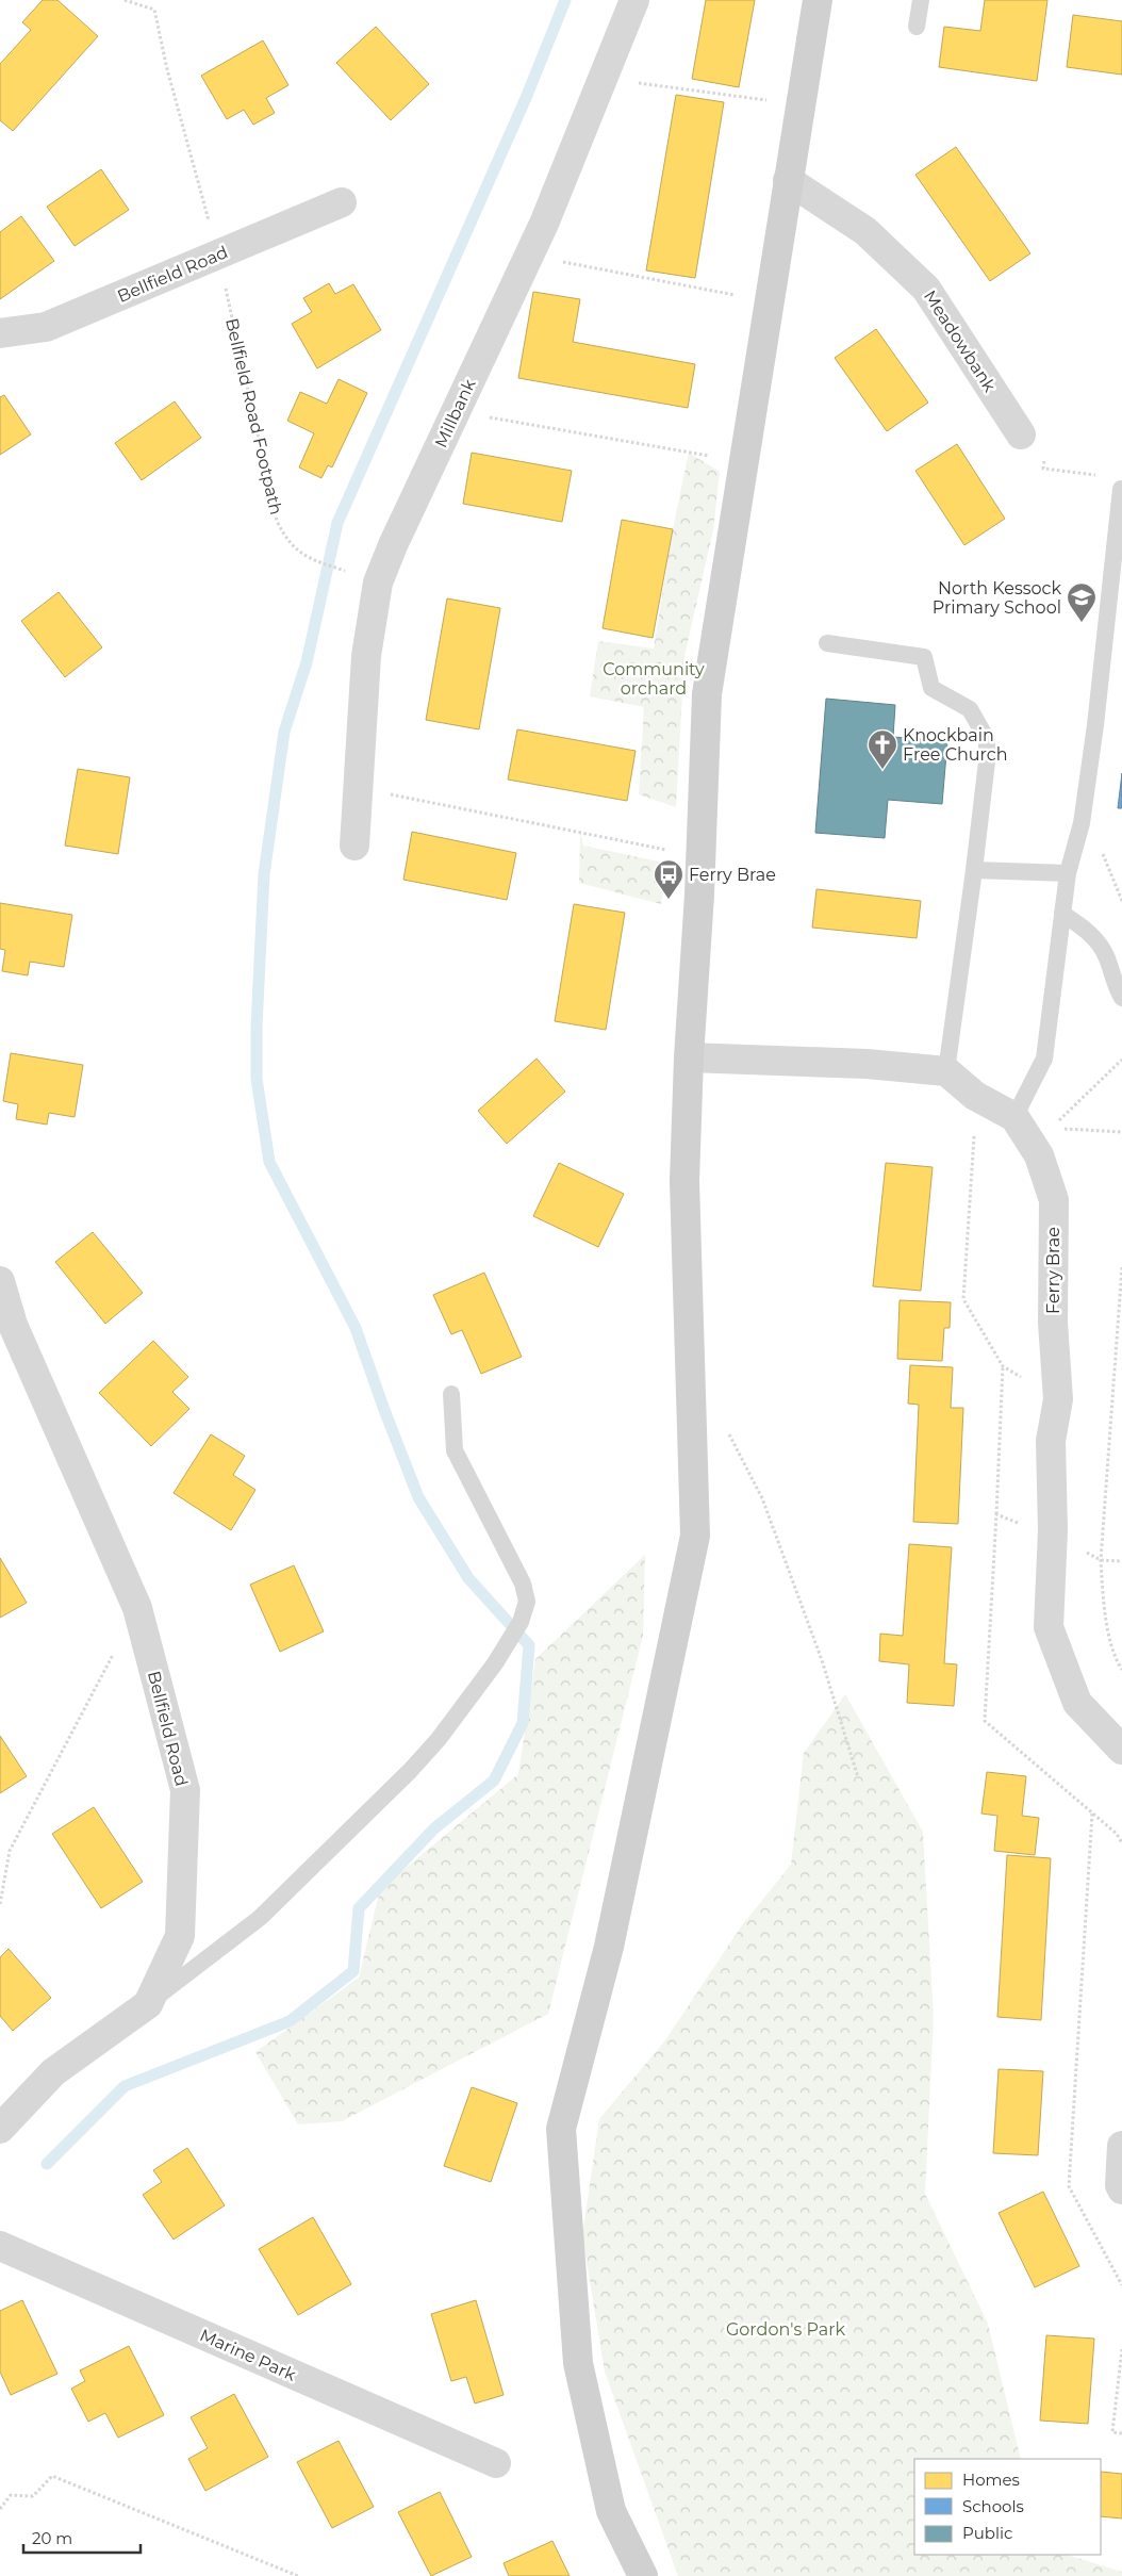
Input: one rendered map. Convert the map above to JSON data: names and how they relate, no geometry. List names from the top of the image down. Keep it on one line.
{"streets":{"street":["Bellfield Road","Meadowbank","Millbank","Ferry Brae","Marine Park"],"path":["Bellfield Road Footpath"]},"crossings":[["Bellfield Road","Bellfield Road Footpath"],["Millbank","Bellfield Road Footpath"]],"parks":["Community orchard","Gordon's Park"],"places":{"school or university":["North Kessock Primary School"],"church":["Knockbain Free Church"],"bus stop":["Ferry Brae"]},"legend":["Homes","Schools","Public"],"scale_bar":"20 m"}
